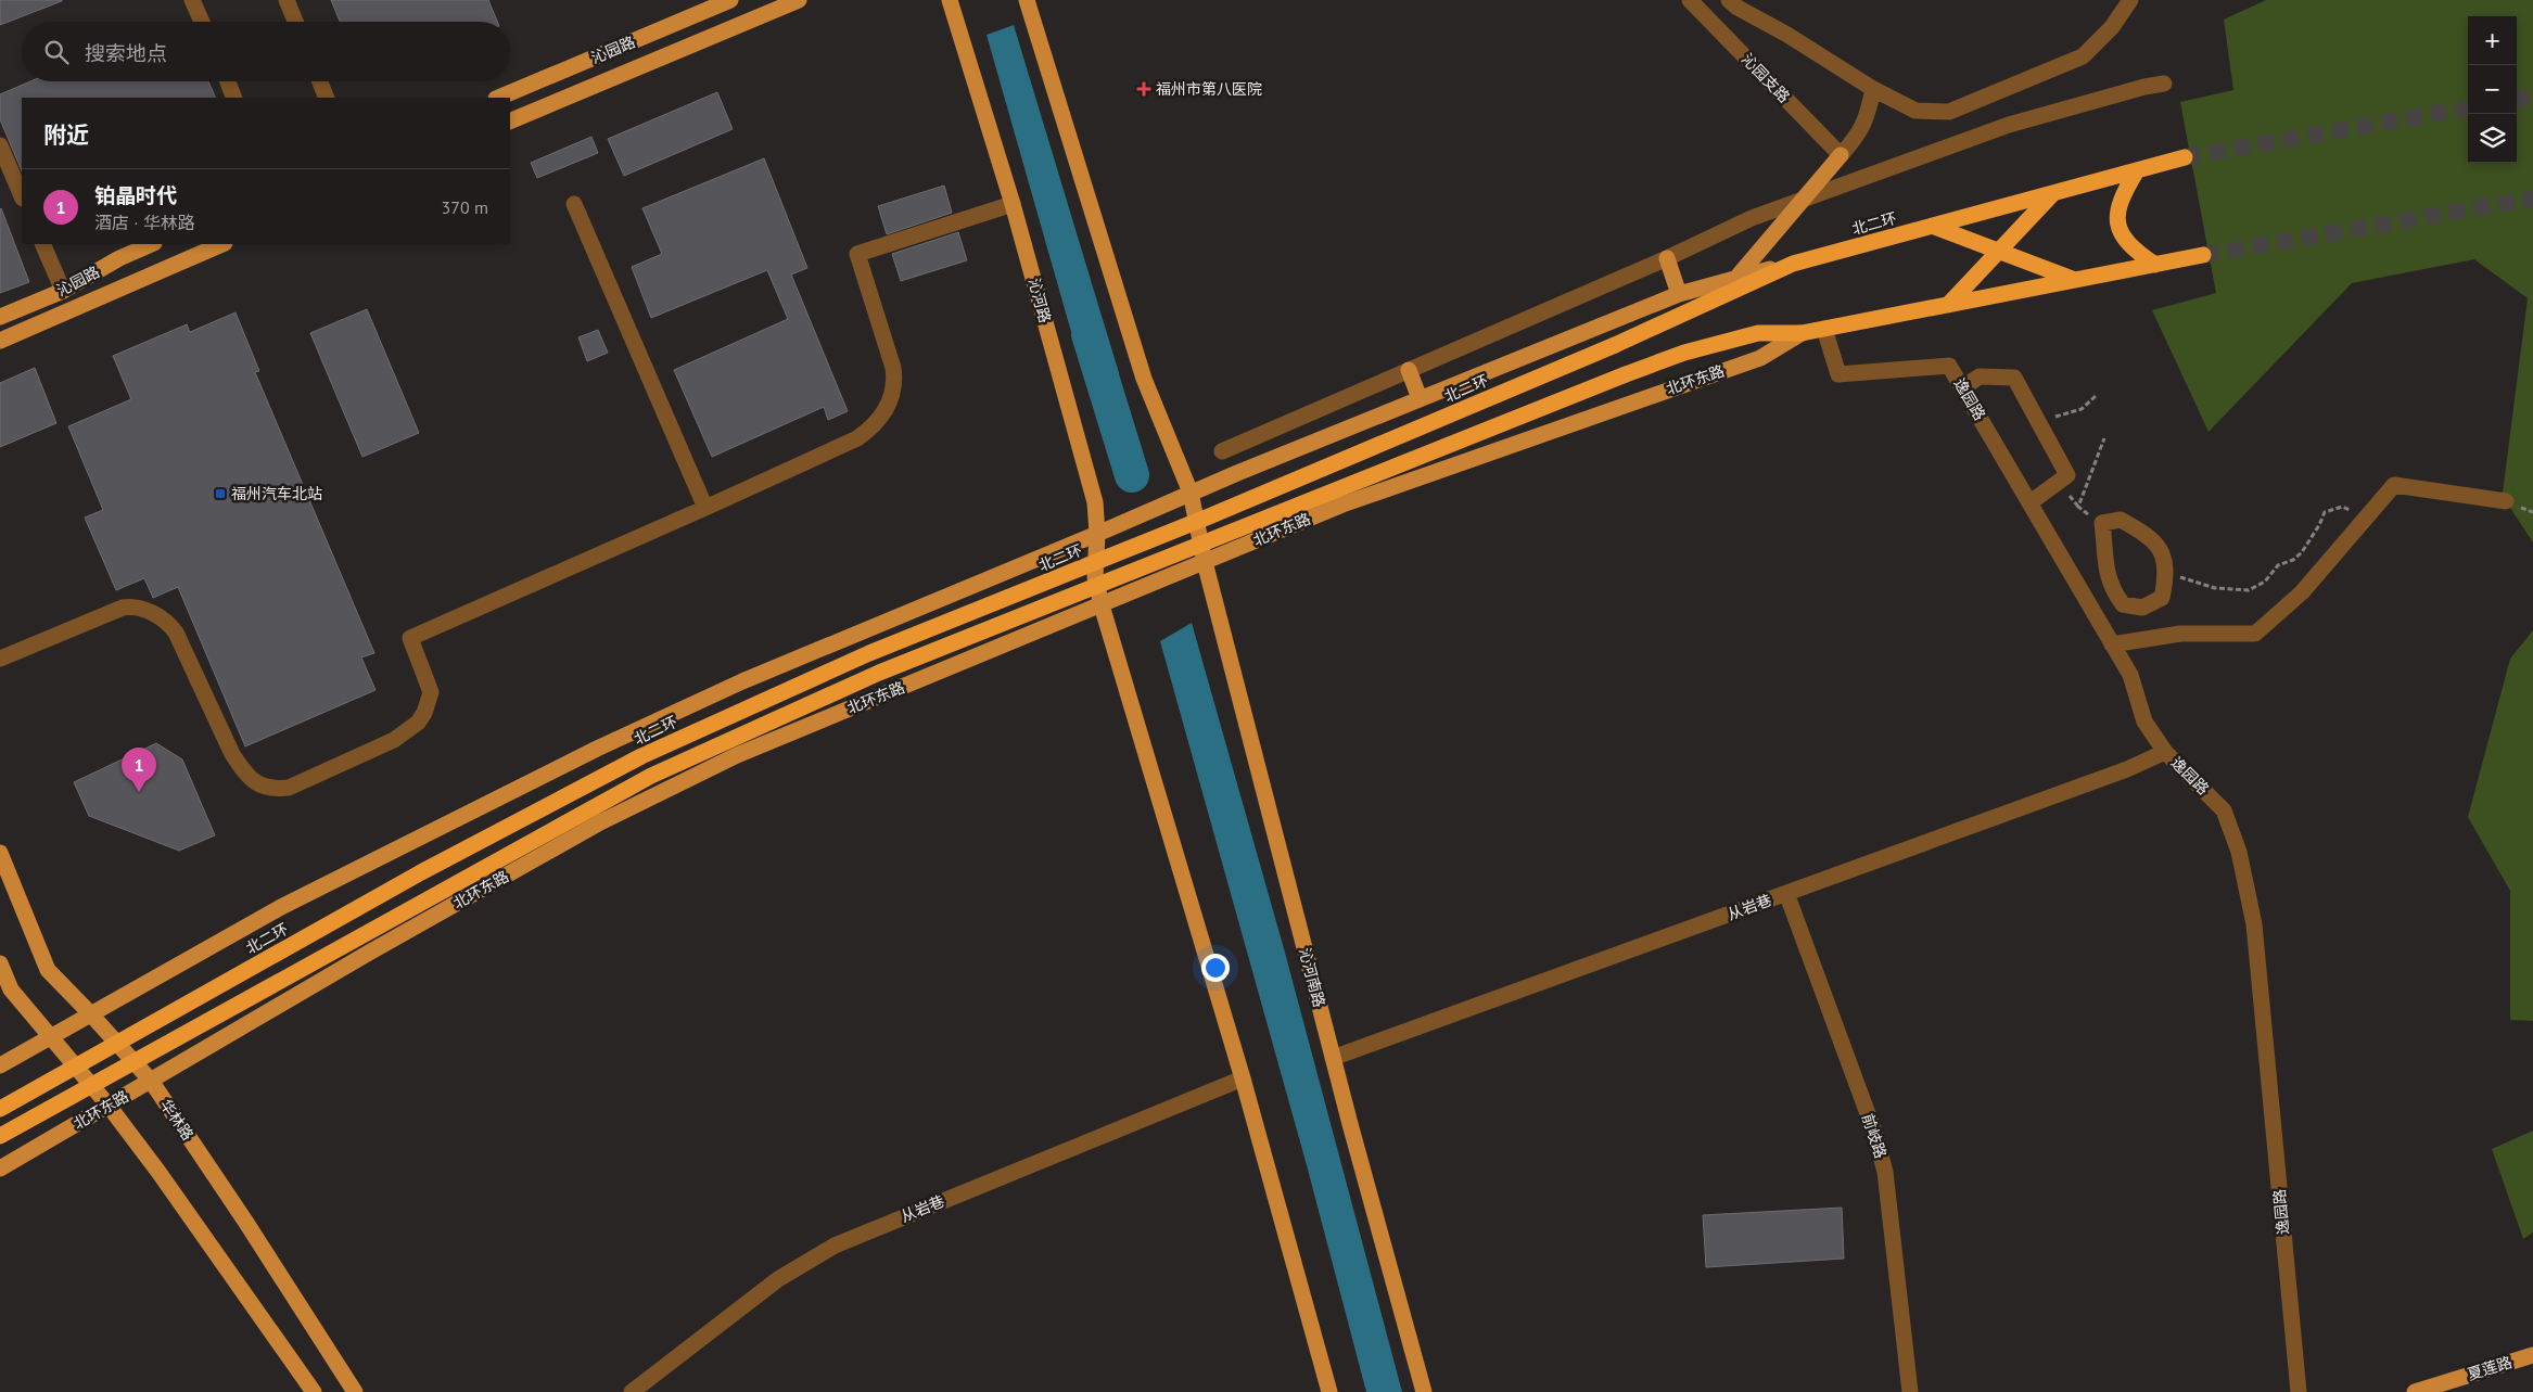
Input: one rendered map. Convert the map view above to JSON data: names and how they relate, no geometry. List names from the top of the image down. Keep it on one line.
{"streets":{"highway":["北二环"],"main road":["沁园路","沁河路","北环东路","沁河南路","华林路","夏莲路"],"street":["沁园支路","逸园路","从岩巷","前岐路"]},"crossings":[["沁河路","北环东路"],["北环东路","沁河南路"],["北环东路","华林路"],["逸园路","从岩巷"],["从岩巷","沁河南路"],["从岩巷","前岐路"]],"places":{"health":["福州市第八医院"],"transit":["福州汽车北站"]},"page":{"map_buttons":["+","−"],"search":"搜索地点","heading":"附近","list":[{"mark":"1","name":"铂晶时代","note":"酒店 · 华林路","value":"370 m"}],"pins":"1"}}
